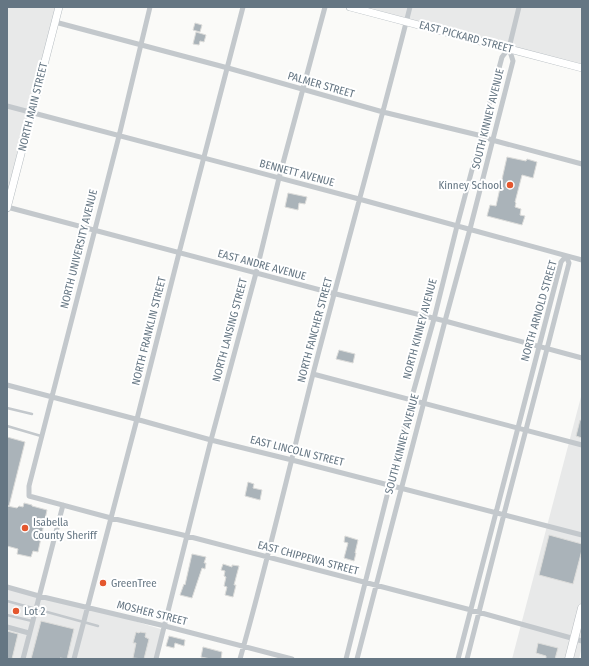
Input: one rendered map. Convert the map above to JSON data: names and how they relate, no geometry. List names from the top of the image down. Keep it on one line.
{"streets":{"main road":["EAST PICKARD STREET","NORTH MAIN STREET"],"street":["PALMER STREET","SOUTH KINNEY AVENUE","BENNETT AVENUE","NORTH UNIVERSITY AVENUE","EAST ANDRE AVENUE","NORTH ARNOLD STREET","NORTH KINNEY AVENUE","NORTH LANSING STREET","NORTH FANCHER STREET","NORTH FRANKLIN STREET","EAST LINCOLN STREET","EAST CHIPPEWA STREET","MOSHER STREET"]},"crossings":[["EAST PICKARD STREET","SOUTH KINNEY AVENUE"],["EAST PICKARD STREET","NORTH KINNEY AVENUE"],["EAST PICKARD STREET","NORTH FANCHER STREET"],["PALMER STREET","NORTH MAIN STREET"],["PALMER STREET","SOUTH KINNEY AVENUE"],["PALMER STREET","NORTH UNIVERSITY AVENUE"],["PALMER STREET","NORTH KINNEY AVENUE"],["PALMER STREET","NORTH LANSING STREET"],["PALMER STREET","NORTH FANCHER STREET"],["PALMER STREET","NORTH FRANKLIN STREET"],["NORTH MAIN STREET","BENNETT AVENUE"],["NORTH MAIN STREET","EAST ANDRE AVENUE"],["SOUTH KINNEY AVENUE","BENNETT AVENUE"],["SOUTH KINNEY AVENUE","EAST ANDRE AVENUE"],["SOUTH KINNEY AVENUE","NORTH KINNEY AVENUE"],["SOUTH KINNEY AVENUE","EAST LINCOLN STREET"],["SOUTH KINNEY AVENUE","EAST CHIPPEWA STREET"],["BENNETT AVENUE","NORTH UNIVERSITY AVENUE"],["BENNETT AVENUE","NORTH ARNOLD STREET"],["BENNETT AVENUE","NORTH KINNEY AVENUE"],["BENNETT AVENUE","NORTH LANSING STREET"],["BENNETT AVENUE","NORTH FANCHER STREET"],["BENNETT AVENUE","NORTH FRANKLIN STREET"],["NORTH UNIVERSITY AVENUE","EAST ANDRE AVENUE"],["NORTH UNIVERSITY AVENUE","EAST LINCOLN STREET"],["NORTH UNIVERSITY AVENUE","EAST CHIPPEWA STREET"],["EAST ANDRE AVENUE","NORTH ARNOLD STREET"],["EAST ANDRE AVENUE","NORTH KINNEY AVENUE"],["EAST ANDRE AVENUE","NORTH LANSING STREET"],["EAST ANDRE AVENUE","NORTH FANCHER STREET"],["EAST ANDRE AVENUE","NORTH FRANKLIN STREET"],["NORTH ARNOLD STREET","EAST LINCOLN STREET"],["NORTH ARNOLD STREET","EAST CHIPPEWA STREET"],["NORTH KINNEY AVENUE","EAST LINCOLN STREET"],["NORTH KINNEY AVENUE","EAST CHIPPEWA STREET"],["NORTH LANSING STREET","EAST LINCOLN STREET"],["NORTH LANSING STREET","EAST CHIPPEWA STREET"],["NORTH LANSING STREET","MOSHER STREET"],["NORTH FANCHER STREET","EAST LINCOLN STREET"],["NORTH FANCHER STREET","EAST CHIPPEWA STREET"],["NORTH FANCHER STREET","MOSHER STREET"],["NORTH FRANKLIN STREET","EAST LINCOLN STREET"],["NORTH FRANKLIN STREET","EAST CHIPPEWA STREET"],["NORTH FRANKLIN STREET","MOSHER STREET"]],"places":["Kinney School","Isabella County Sheriff","GreenTree","Lot 2"]}
